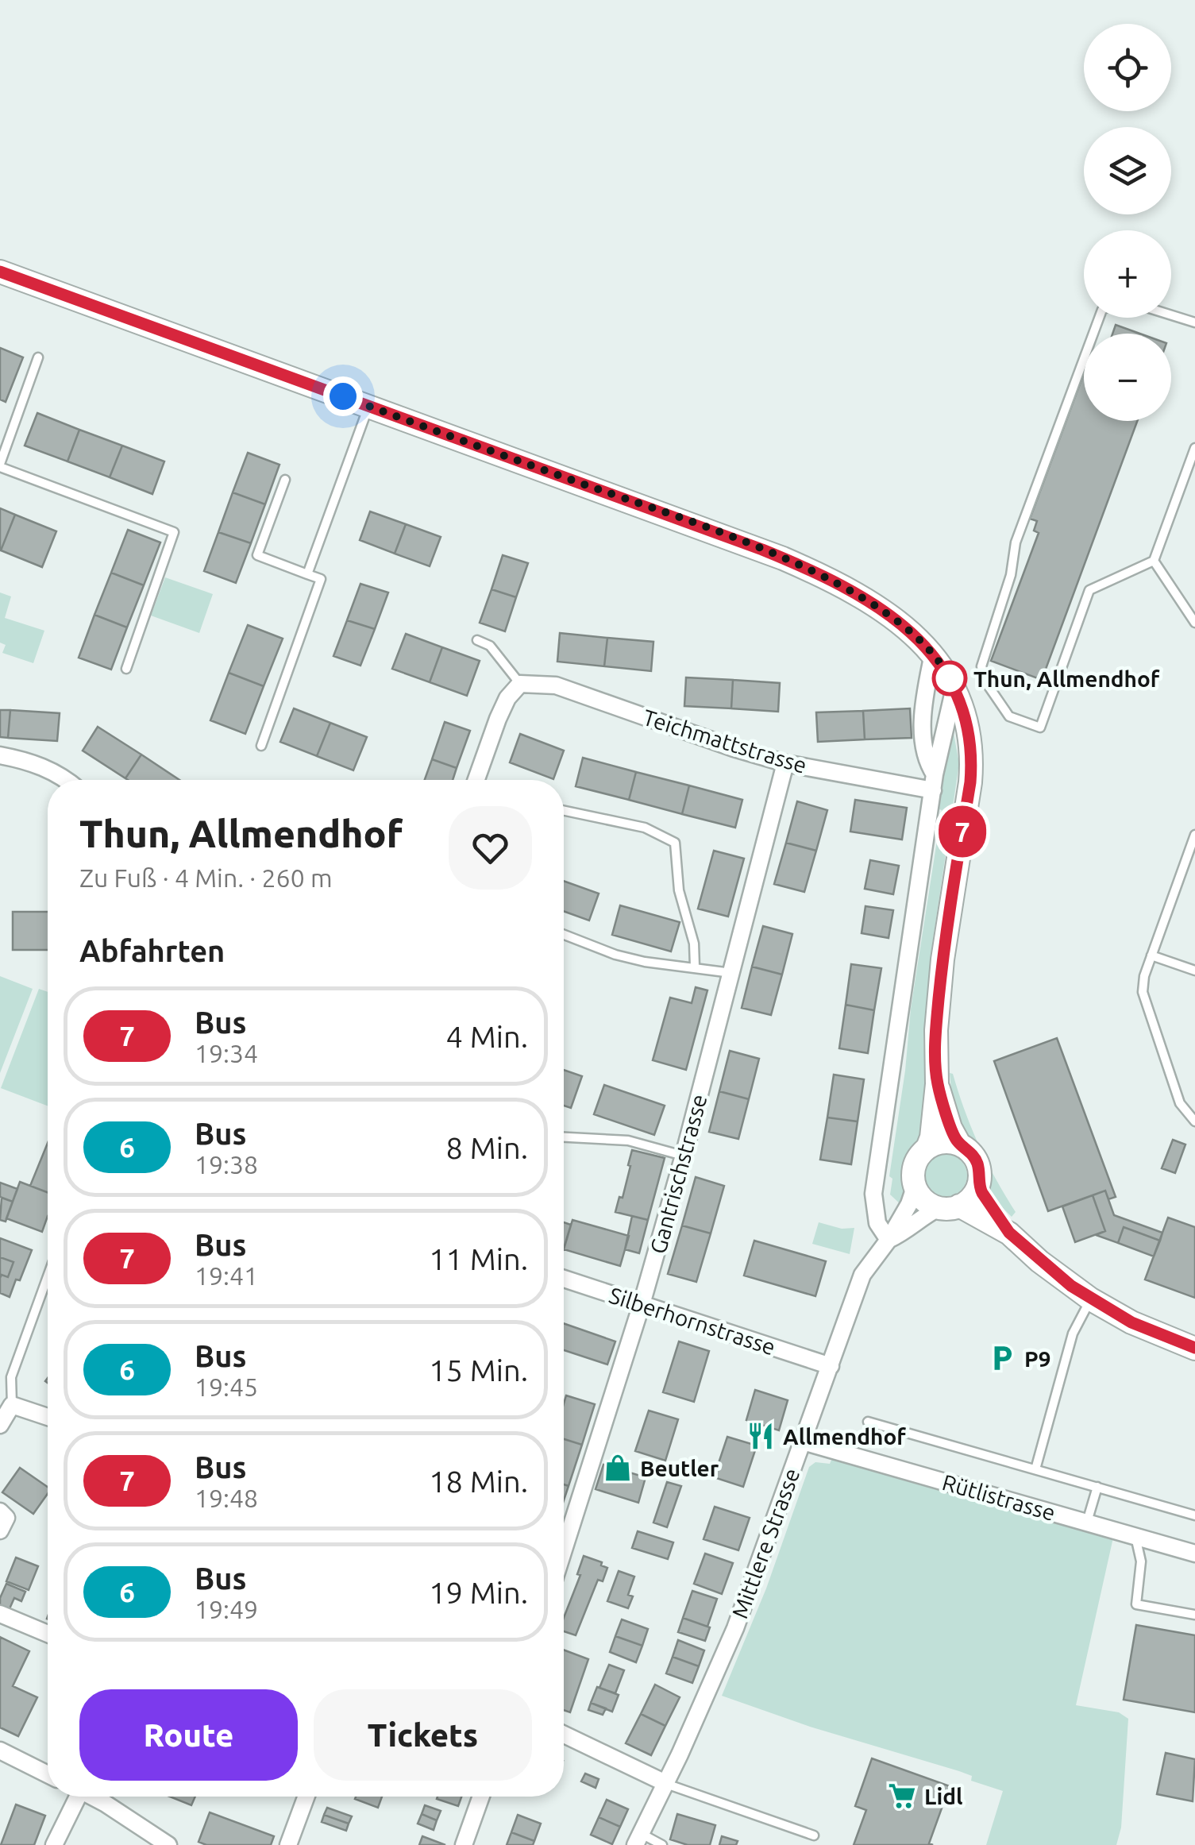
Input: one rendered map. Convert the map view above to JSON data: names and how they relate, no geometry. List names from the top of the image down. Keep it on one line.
{"streets":{"street":["Teichmattstrasse","Gantrischstrasse","Silberhornstrasse","Rütlistrasse","Mittlere Strasse"]},"crossings":[["Teichmattstrasse","Gantrischstrasse"],["Gantrischstrasse","Silberhornstrasse"],["Silberhornstrasse","Mittlere Strasse"],["Rütlistrasse","Mittlere Strasse"]],"places":{"other":["Thun, Allmendhof"],"parking":["P9"],"restaurant":["Allmendhof"],"shop":["Beutler"],"supermarket":["Lidl"]},"lines":["bus line 7"],"page":{"on_map":"7","map_buttons":["+","−"],"heading":[["Thun, Allmendhof","Zu Fuß · 4 Min. · 260 m"],"Abfahrten"],"list":[{"mark":"7","name":"Bus","note":"19:34","value":"4 Min."},{"mark":"6","name":"Bus","note":"19:38","value":"8 Min."},{"mark":"7","name":"Bus","note":"19:41","value":"11 Min."},{"mark":"6","name":"Bus","note":"19:45","value":"15 Min."},{"mark":"7","name":"Bus","note":"19:48","value":"18 Min."},{"mark":"6","name":"Bus","note":"19:49","value":"19 Min."}],"buttons":["Route","Tickets"]}}
